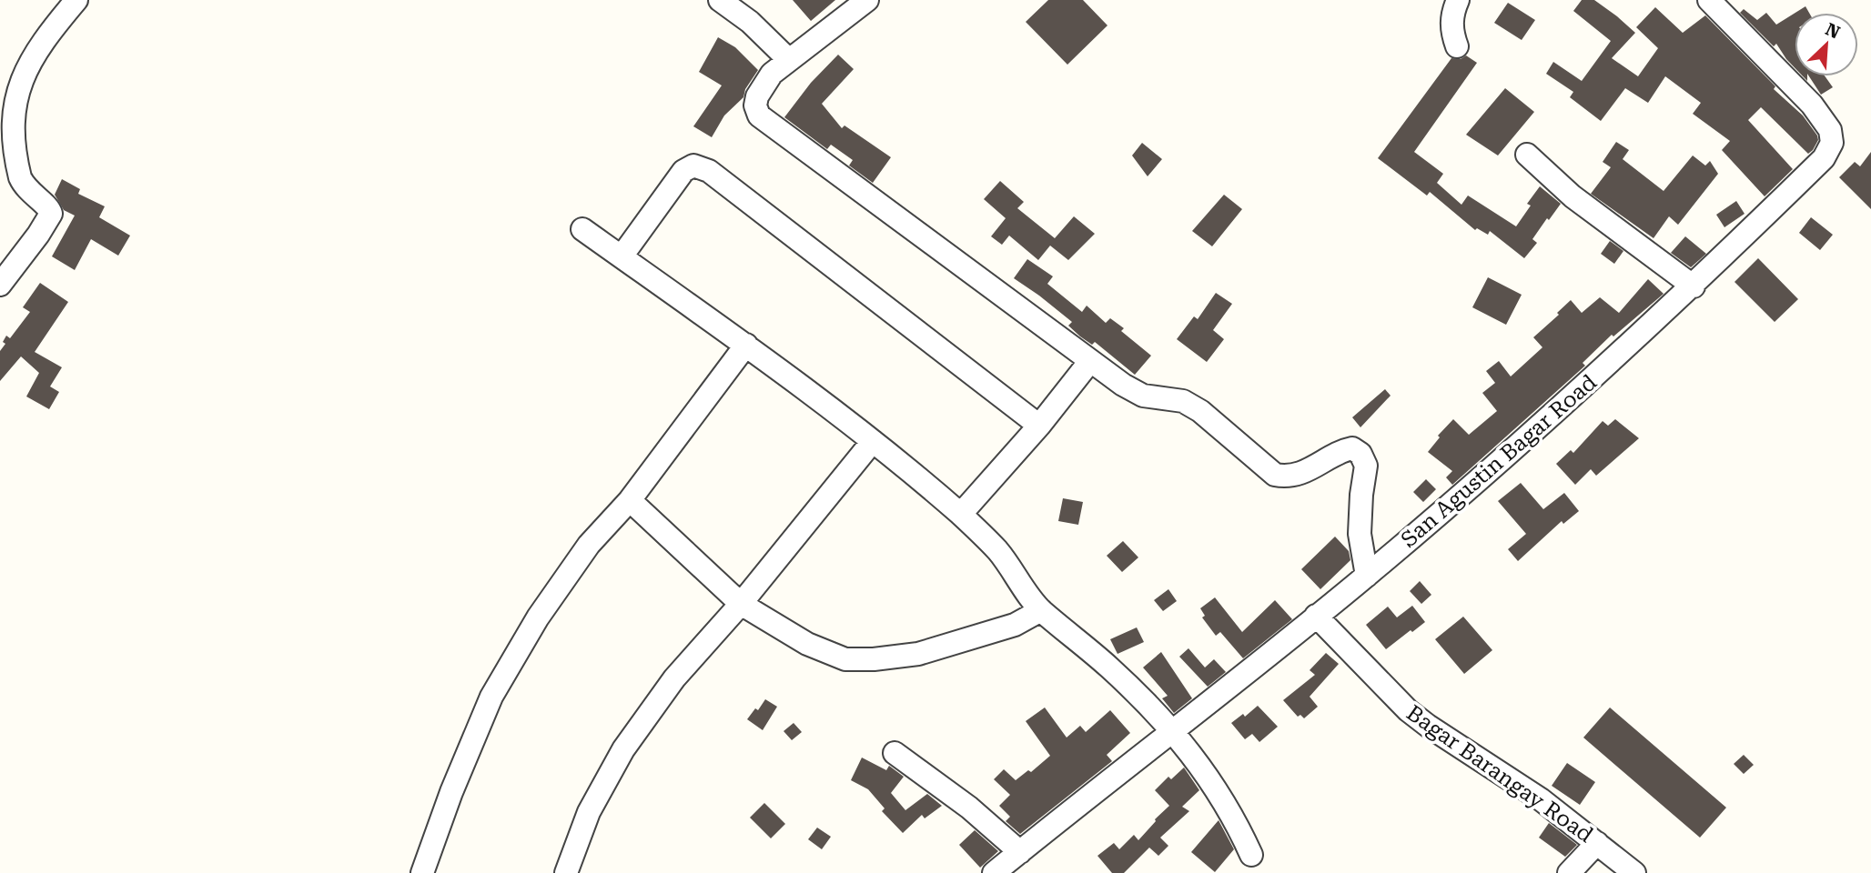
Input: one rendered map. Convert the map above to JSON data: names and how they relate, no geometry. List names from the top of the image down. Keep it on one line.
{"streets":{"street":["San Agustin Bagar Road","Bagar Barangay Road"]},"crossings":[["San Agustin Bagar Road","Bagar Barangay Road"]],"north":"top right"}
